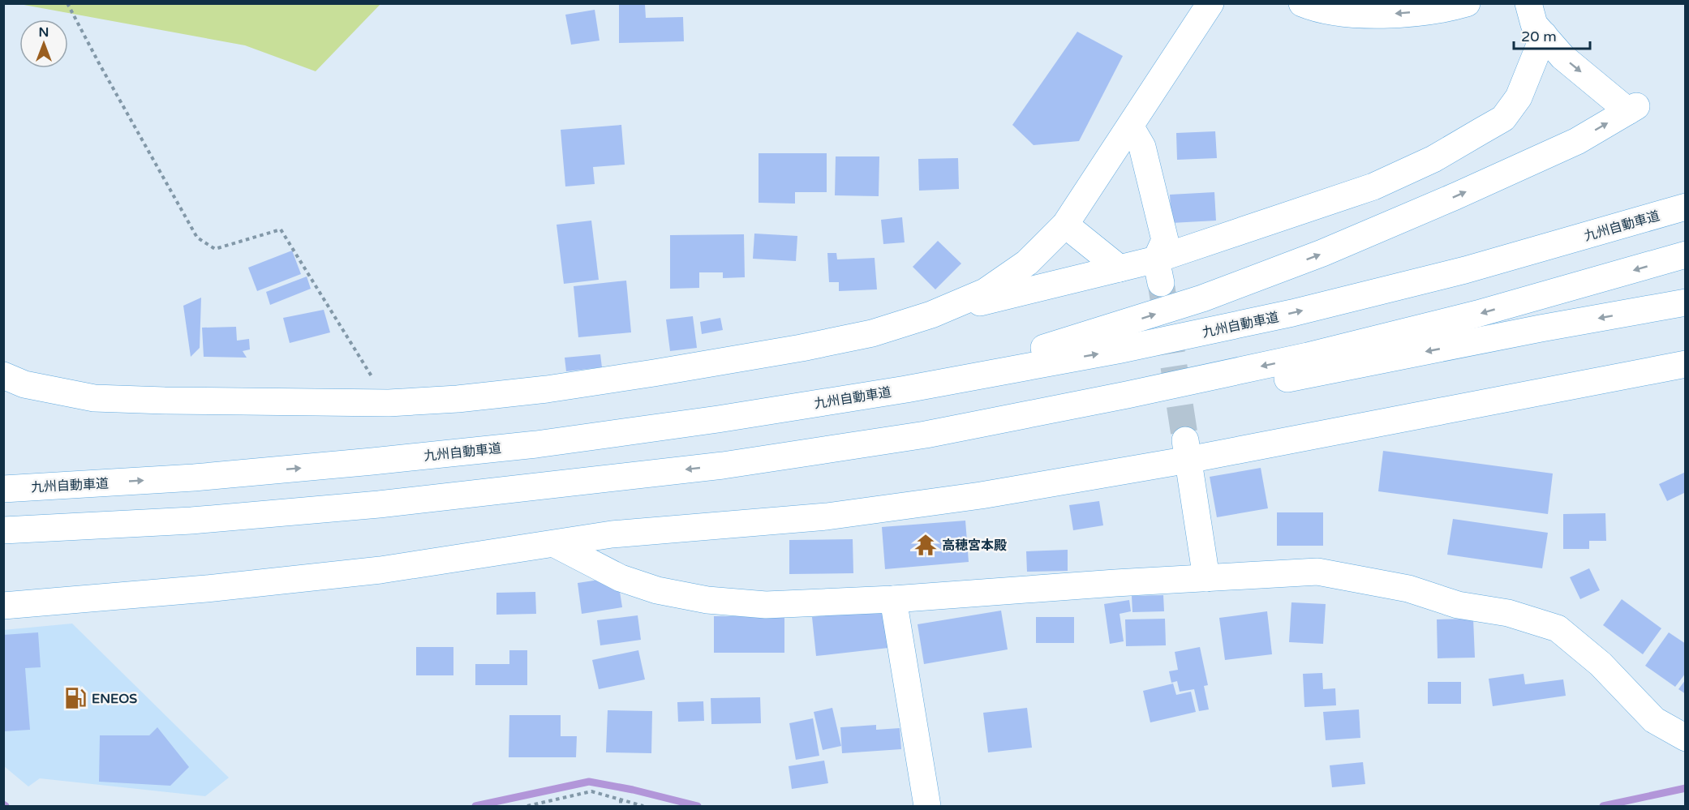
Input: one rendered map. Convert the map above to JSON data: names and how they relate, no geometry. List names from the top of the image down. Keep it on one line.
{"streets":{"main road":["九州自動車道"]},"places":{"temple":["高穂宮本殿"],"fuel station":["ENEOS"]},"scale_bar":"20 m","north":"top"}
